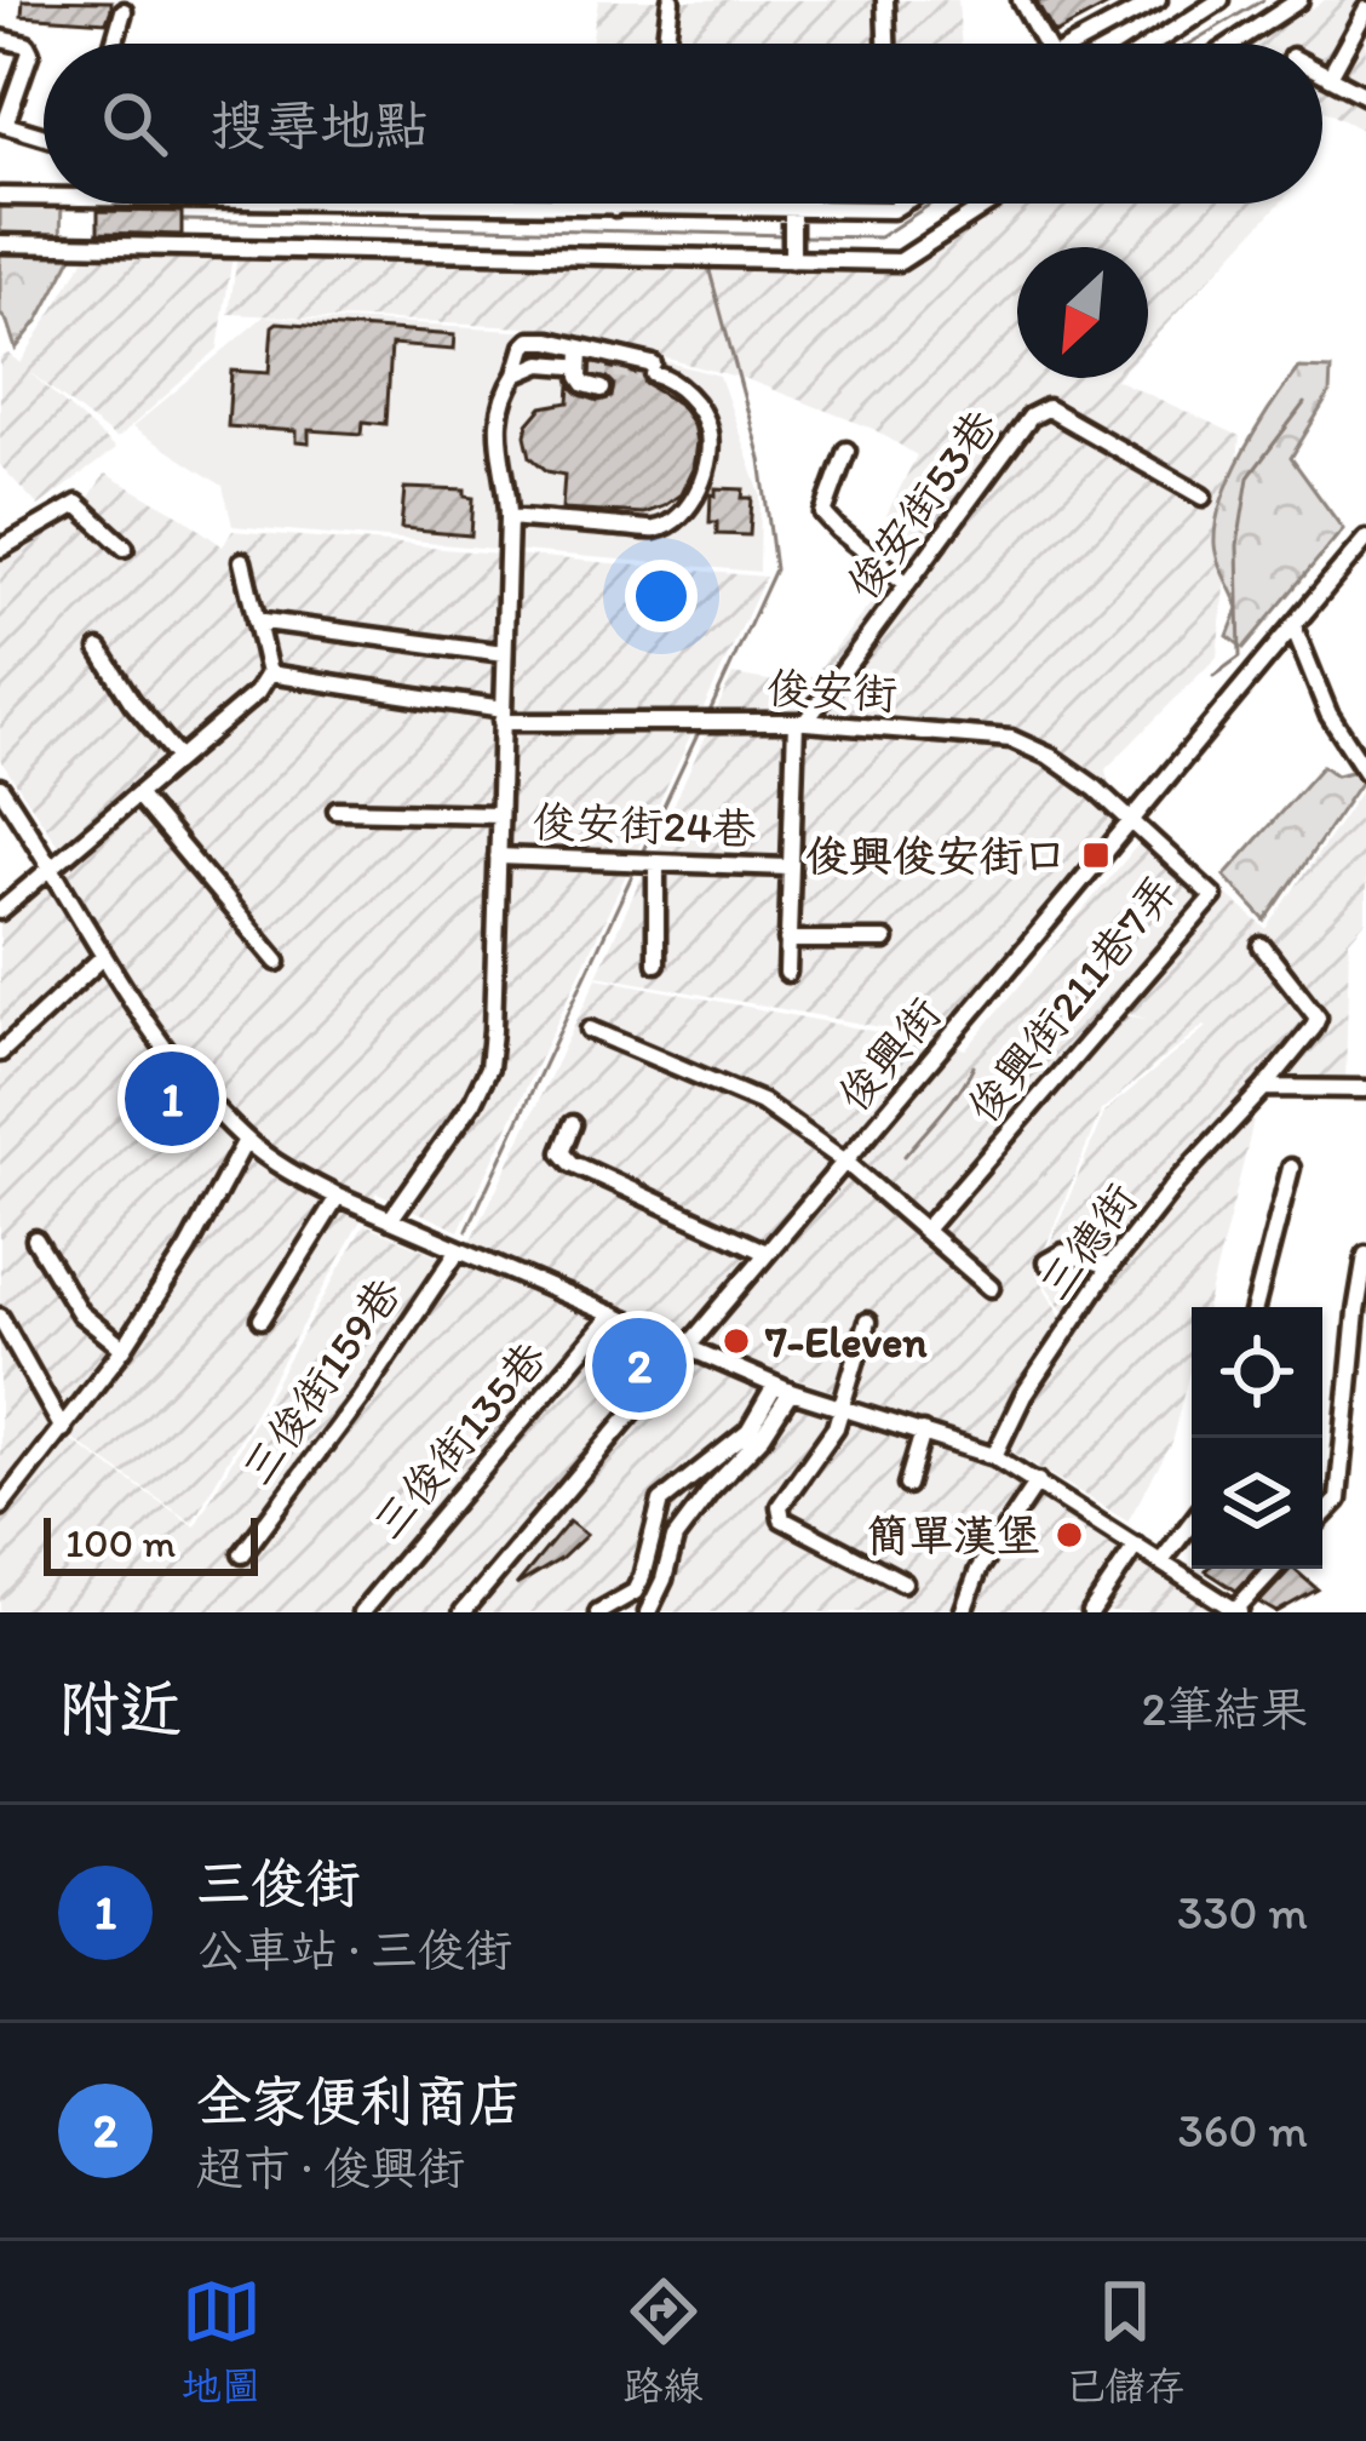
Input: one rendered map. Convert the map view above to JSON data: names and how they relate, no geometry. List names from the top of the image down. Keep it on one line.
{"streets":{"street":["俊安街53巷","俊安街","俊安街24巷","俊興街211巷7弄","俊興街","三德街","三俊街159巷","三俊街135巷"]},"crossings":[["俊安街53巷","俊安街"],["俊安街","俊興街211巷7弄"],["俊安街","俊興街"],["俊興街211巷7弄","俊興街"]],"places":{"transit":["俊興俊安街口"],"other":["7-Eleven","簡單漢堡"]},"scale_bar":"100 m","north":"bottom left","page":{"search":"搜尋地點","pins":["1","2"],"scale":"100 m","heading":["附近","2筆結果"],"list":[{"mark":"1","name":"三俊街","note":"公車站 · 三俊街","value":"330 m"},{"mark":"2","name":"全家便利商店","note":"超市 · 俊興街","value":"360 m"}],"nav":["地圖","路線","已儲存"]}}
